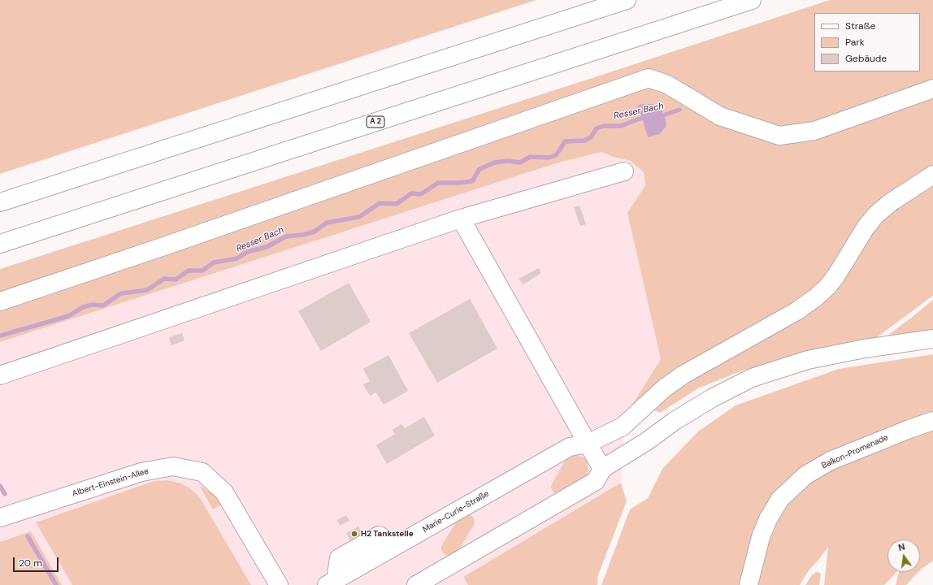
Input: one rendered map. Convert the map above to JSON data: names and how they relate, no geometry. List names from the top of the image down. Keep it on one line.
{"streets":{"main road":["A 2","Balkon-Promenade","Albert-Einstein-Allee","Marie-Curie-Straße"]},"water":["Resser Bach"],"places":["H2 Tankstelle"],"legend":["Straße","Park","Gebäude"],"scale_bar":"20 m","north":"top"}
